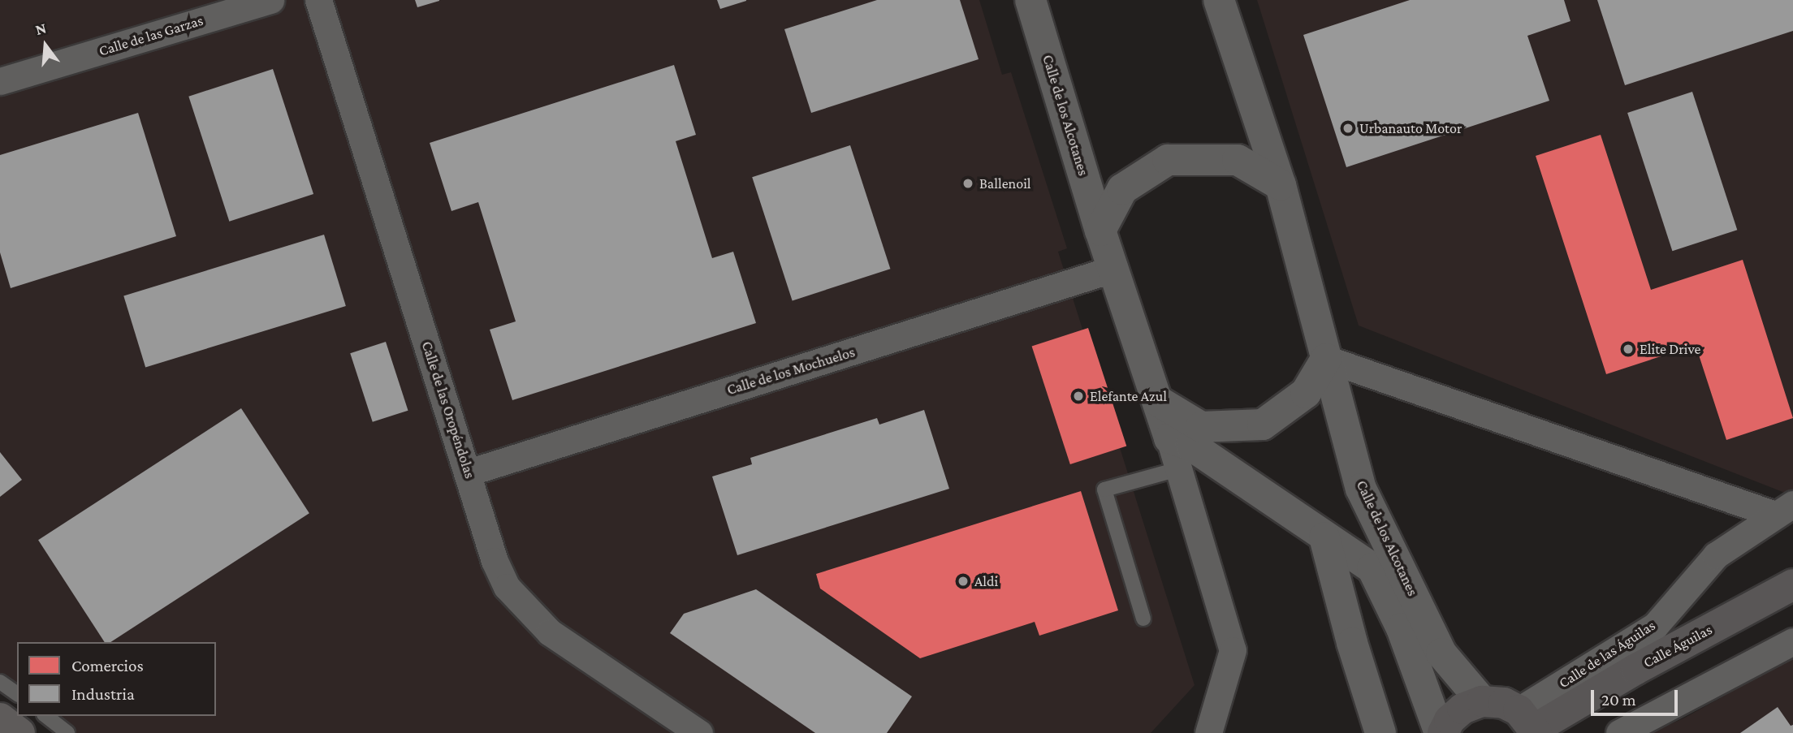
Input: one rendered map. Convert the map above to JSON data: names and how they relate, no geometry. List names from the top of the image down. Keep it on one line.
{"streets":{"main road":["Calle Águilas"],"street":["Calle de las Garzas","Calle de los Alcotanes","Calle de los Mochuelos","Calle de las Oropéndolas","Calle de las Águilas"]},"crossings":[["Calle de los Alcotanes","Calle de los Mochuelos"],["Calle de los Mochuelos","Calle de las Oropéndolas"],["Calle Águilas","Calle de las Águilas"]],"places":["Urbanauto Motor","Ballenoil","Elite Drive","Elefante Azul","Aldi"],"legend":["Comercios","Industria"],"scale_bar":"20 m","north":"top"}
